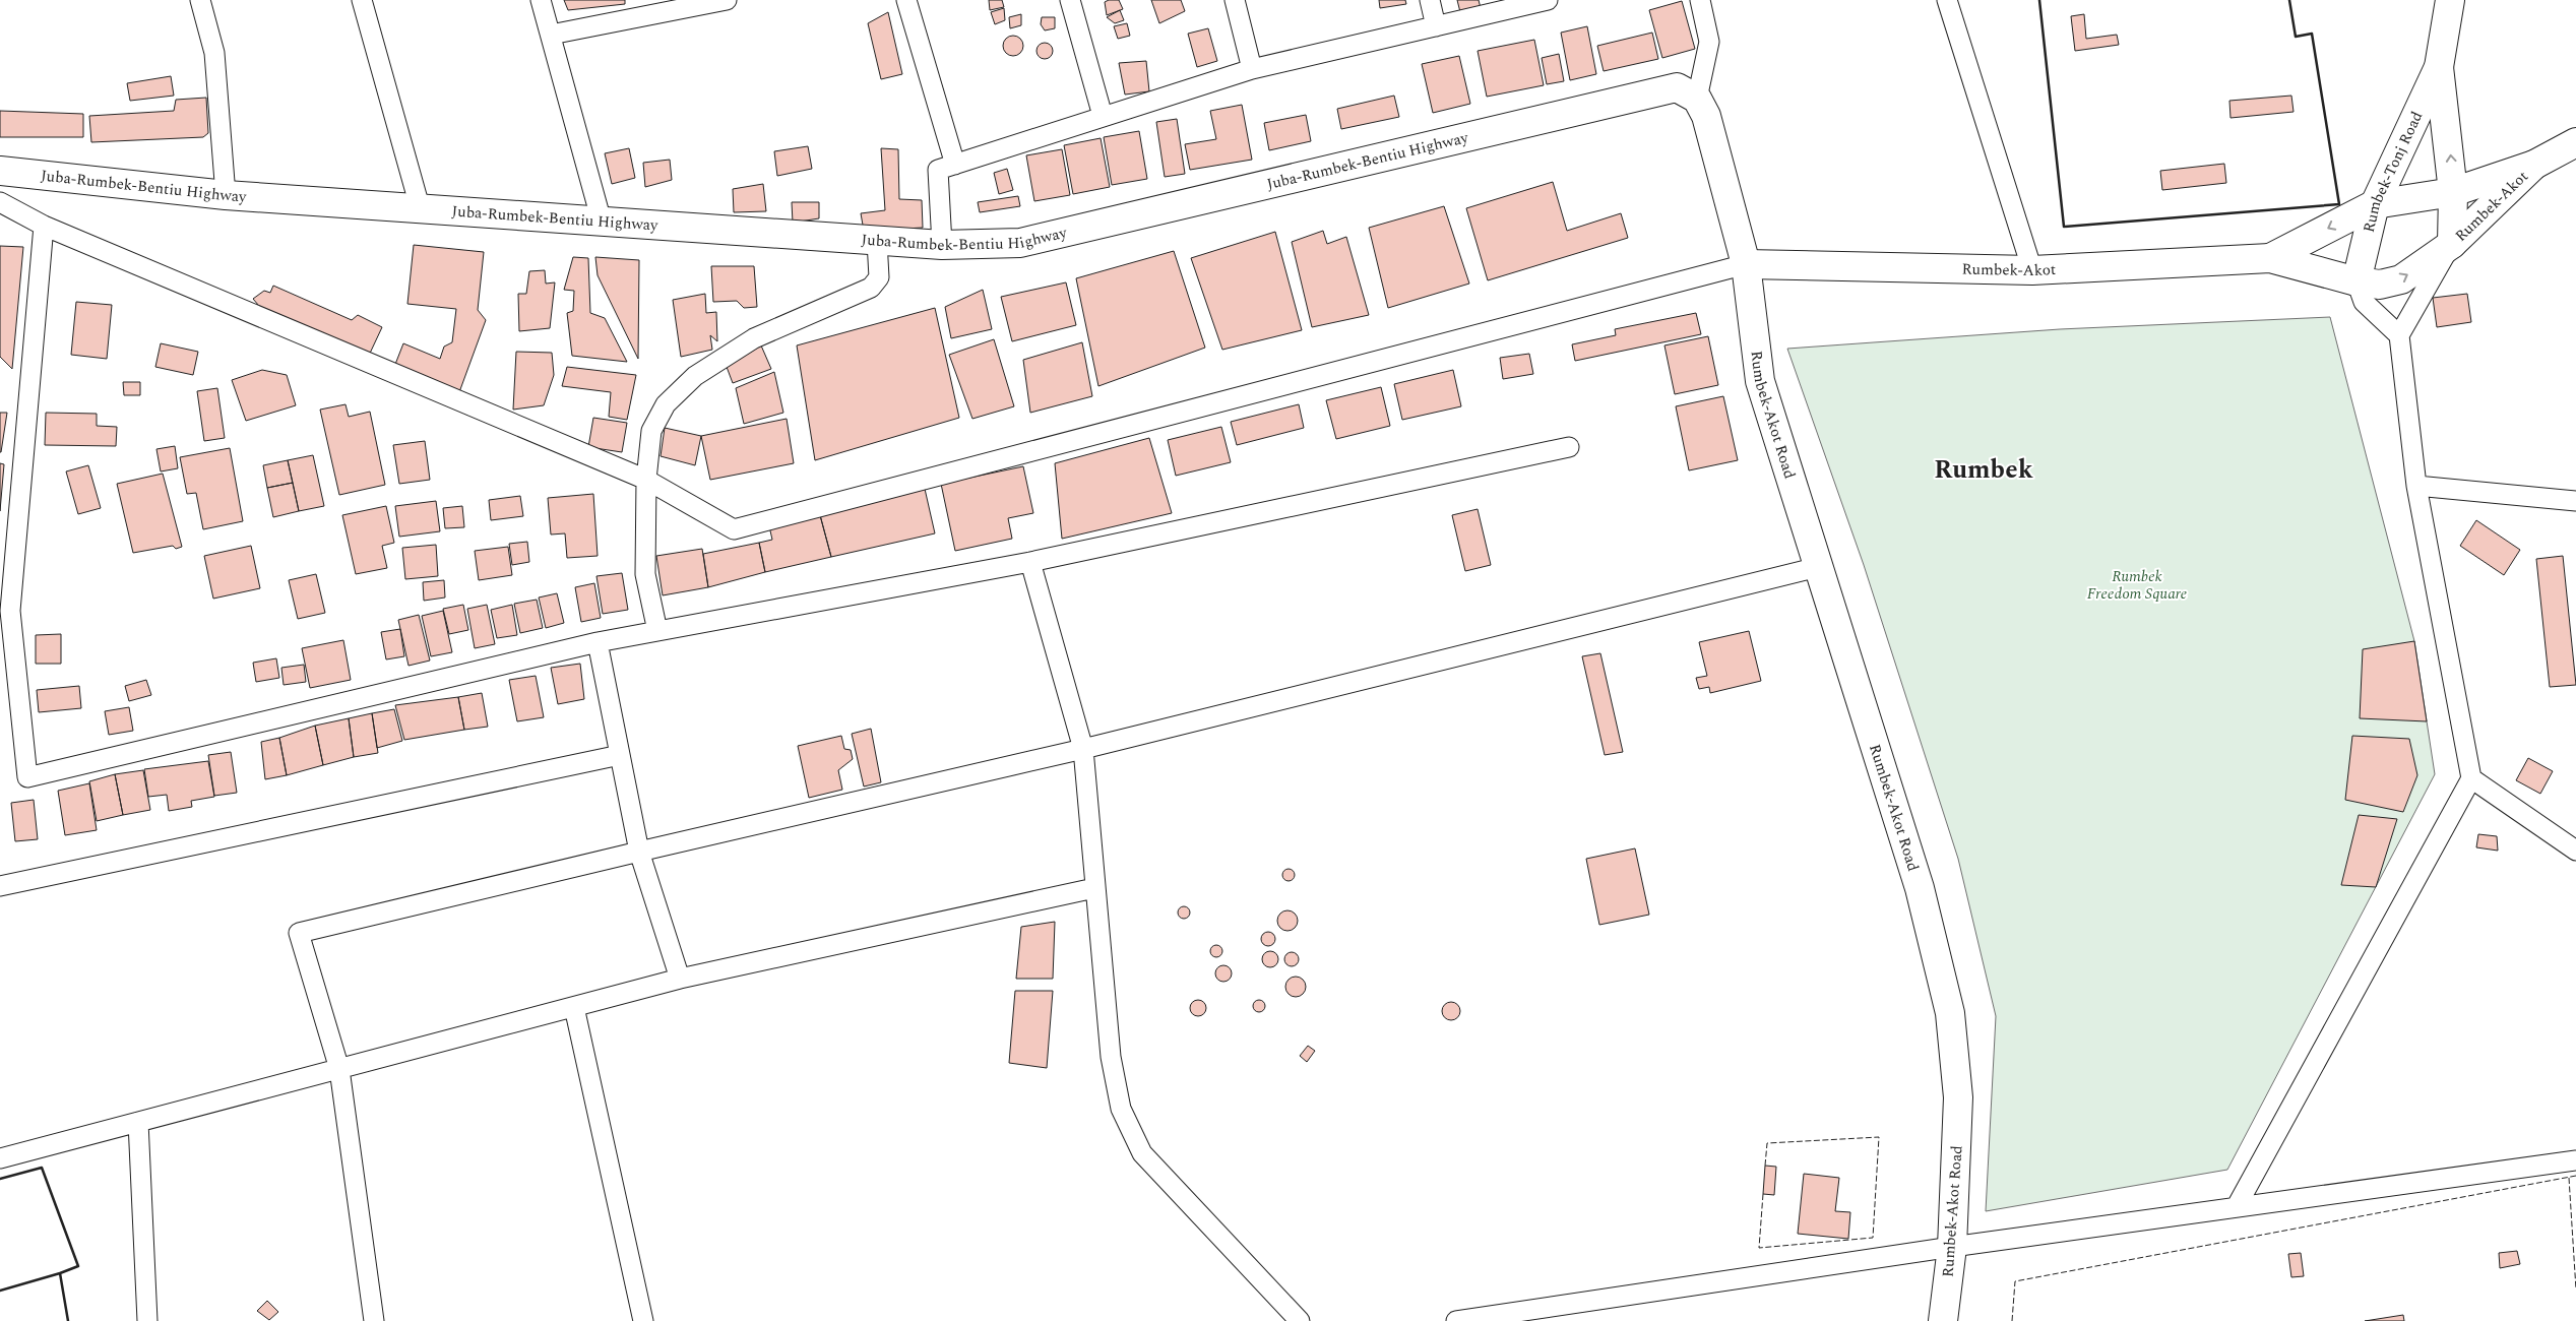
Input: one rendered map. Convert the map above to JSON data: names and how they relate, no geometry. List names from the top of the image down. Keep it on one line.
{"streets":{"main road":["Juba-Rumbek-Bentiu Highway","Rumbek-Tonj Road","Rumbek-Akot","Rumbek-Akot Road"]},"crossings":[["Rumbek-Tonj Road","Rumbek-Akot"],["Rumbek-Akot","Rumbek-Akot Road"]],"districts":["Rumbek"],"parks":["Rumbek Freedom Square"]}
